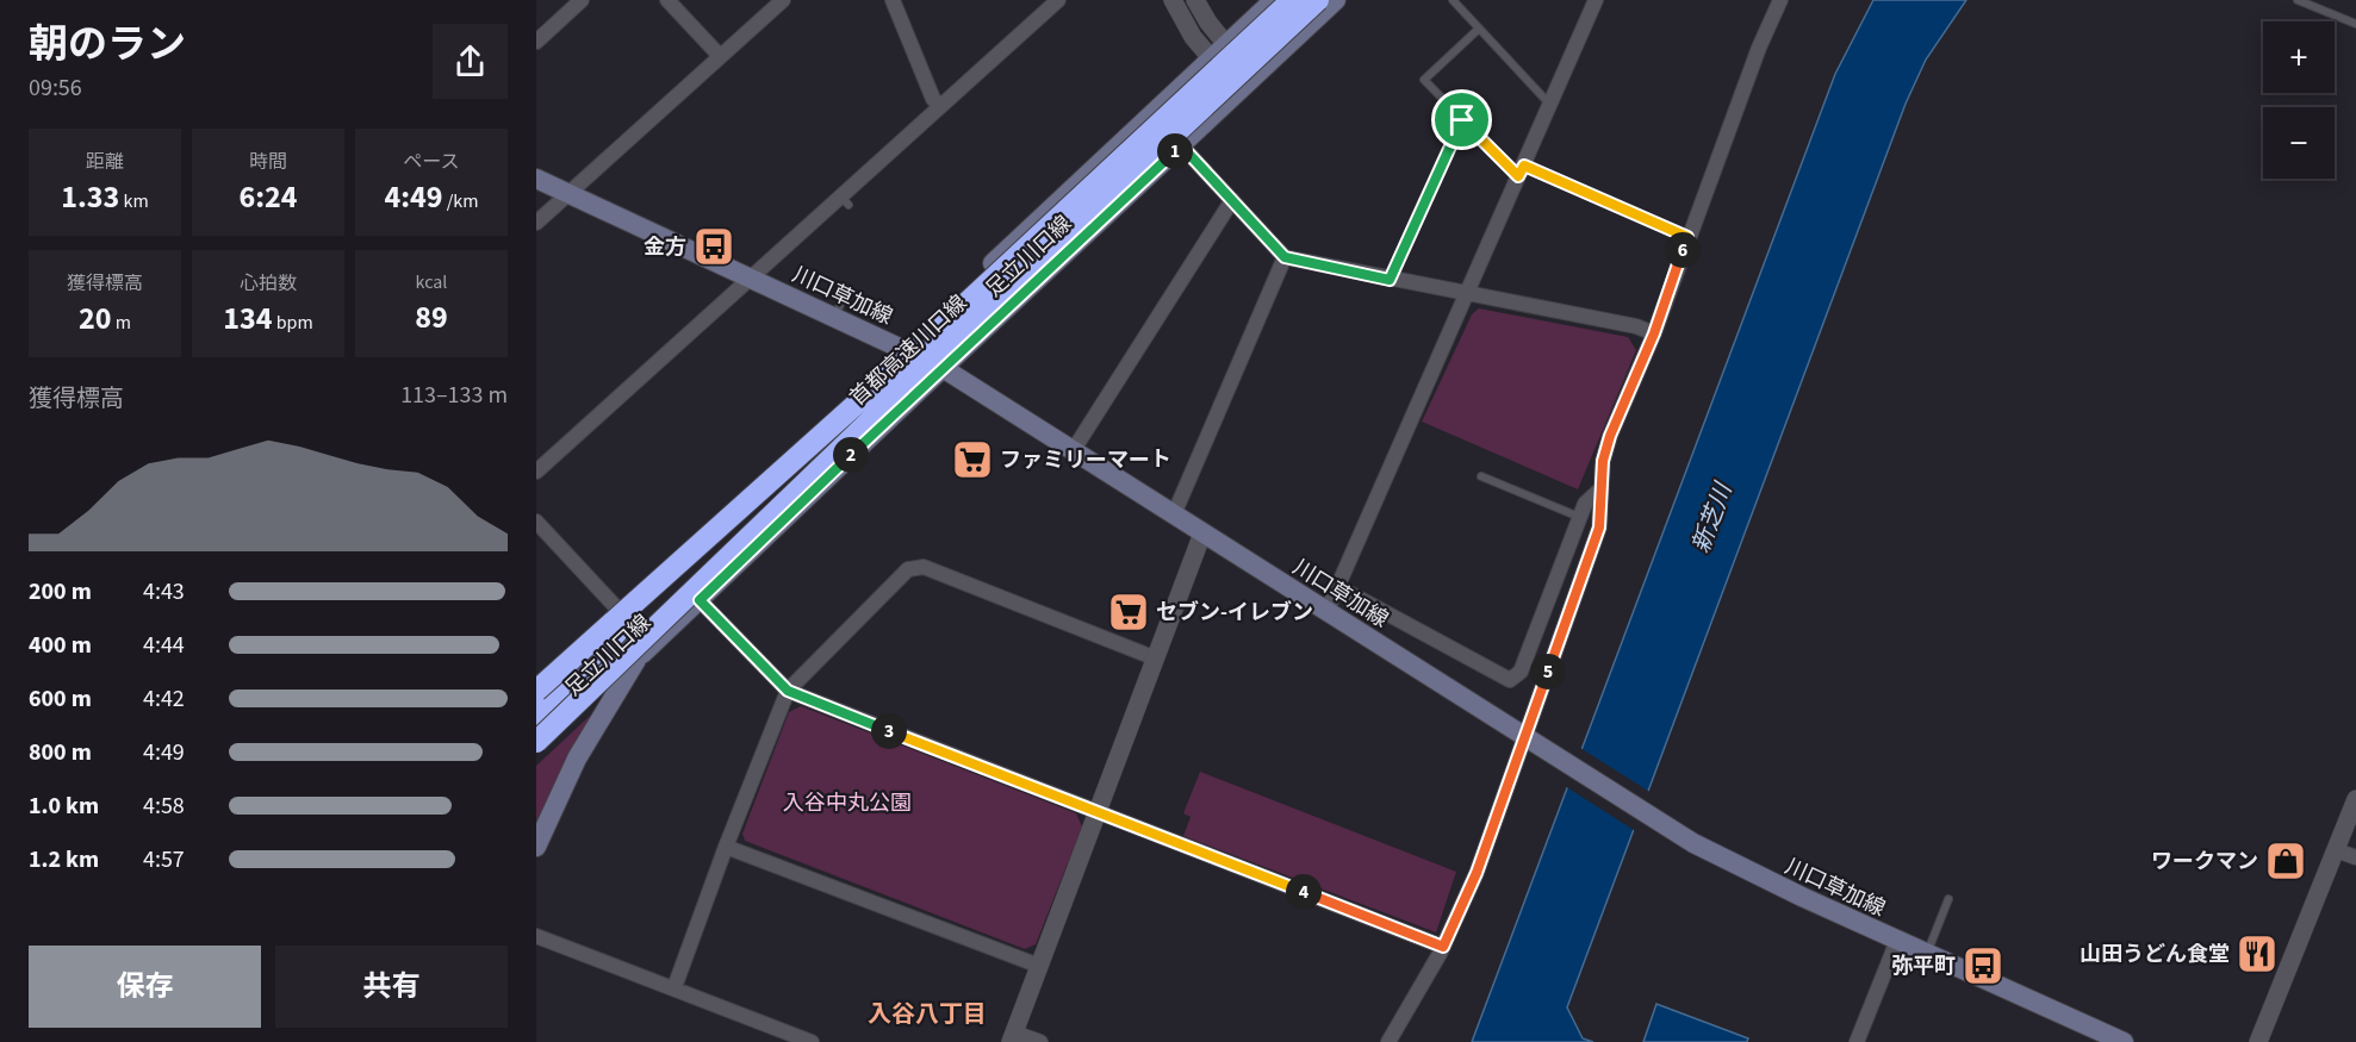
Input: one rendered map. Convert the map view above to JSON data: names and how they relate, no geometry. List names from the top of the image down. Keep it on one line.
{"streets":{"highway":["首都高速川口線"],"main road":["足立川口線","川口草加線"]},"crossings":[["足立川口線","川口草加線"]],"districts":["入谷八丁目"],"water":["新芝川"],"parks":["入谷中丸公園"],"places":{"bus stop":["金方","弥平町"],"supermarket":["ファミリーマート","セブン-イレブン"],"shop":["ワークマン"],"restaurant":["山田うどん食堂"]},"page":{"heading":["朝のラン","09:56"],"map_buttons":["+","−"],"stats":[["距離","1.33 km"],["時間","6:24"],["ペース","4:49 /km"],["獲得標高","20 m"],["心拍数","134 bpm"],["kcal","89"]],"pins":["1","6","2","5","3","4"],"chart":["獲得標高","113–133 m"],"list":[{"name":"200 m","note":"4:43"},{"name":"400 m","note":"4:44"},{"name":"600 m","note":"4:42"},{"name":"800 m","note":"4:49"},{"name":"1.0 km","note":"4:58"},{"name":"1.2 km","note":"4:57"}],"buttons":["保存","共有"]}}
